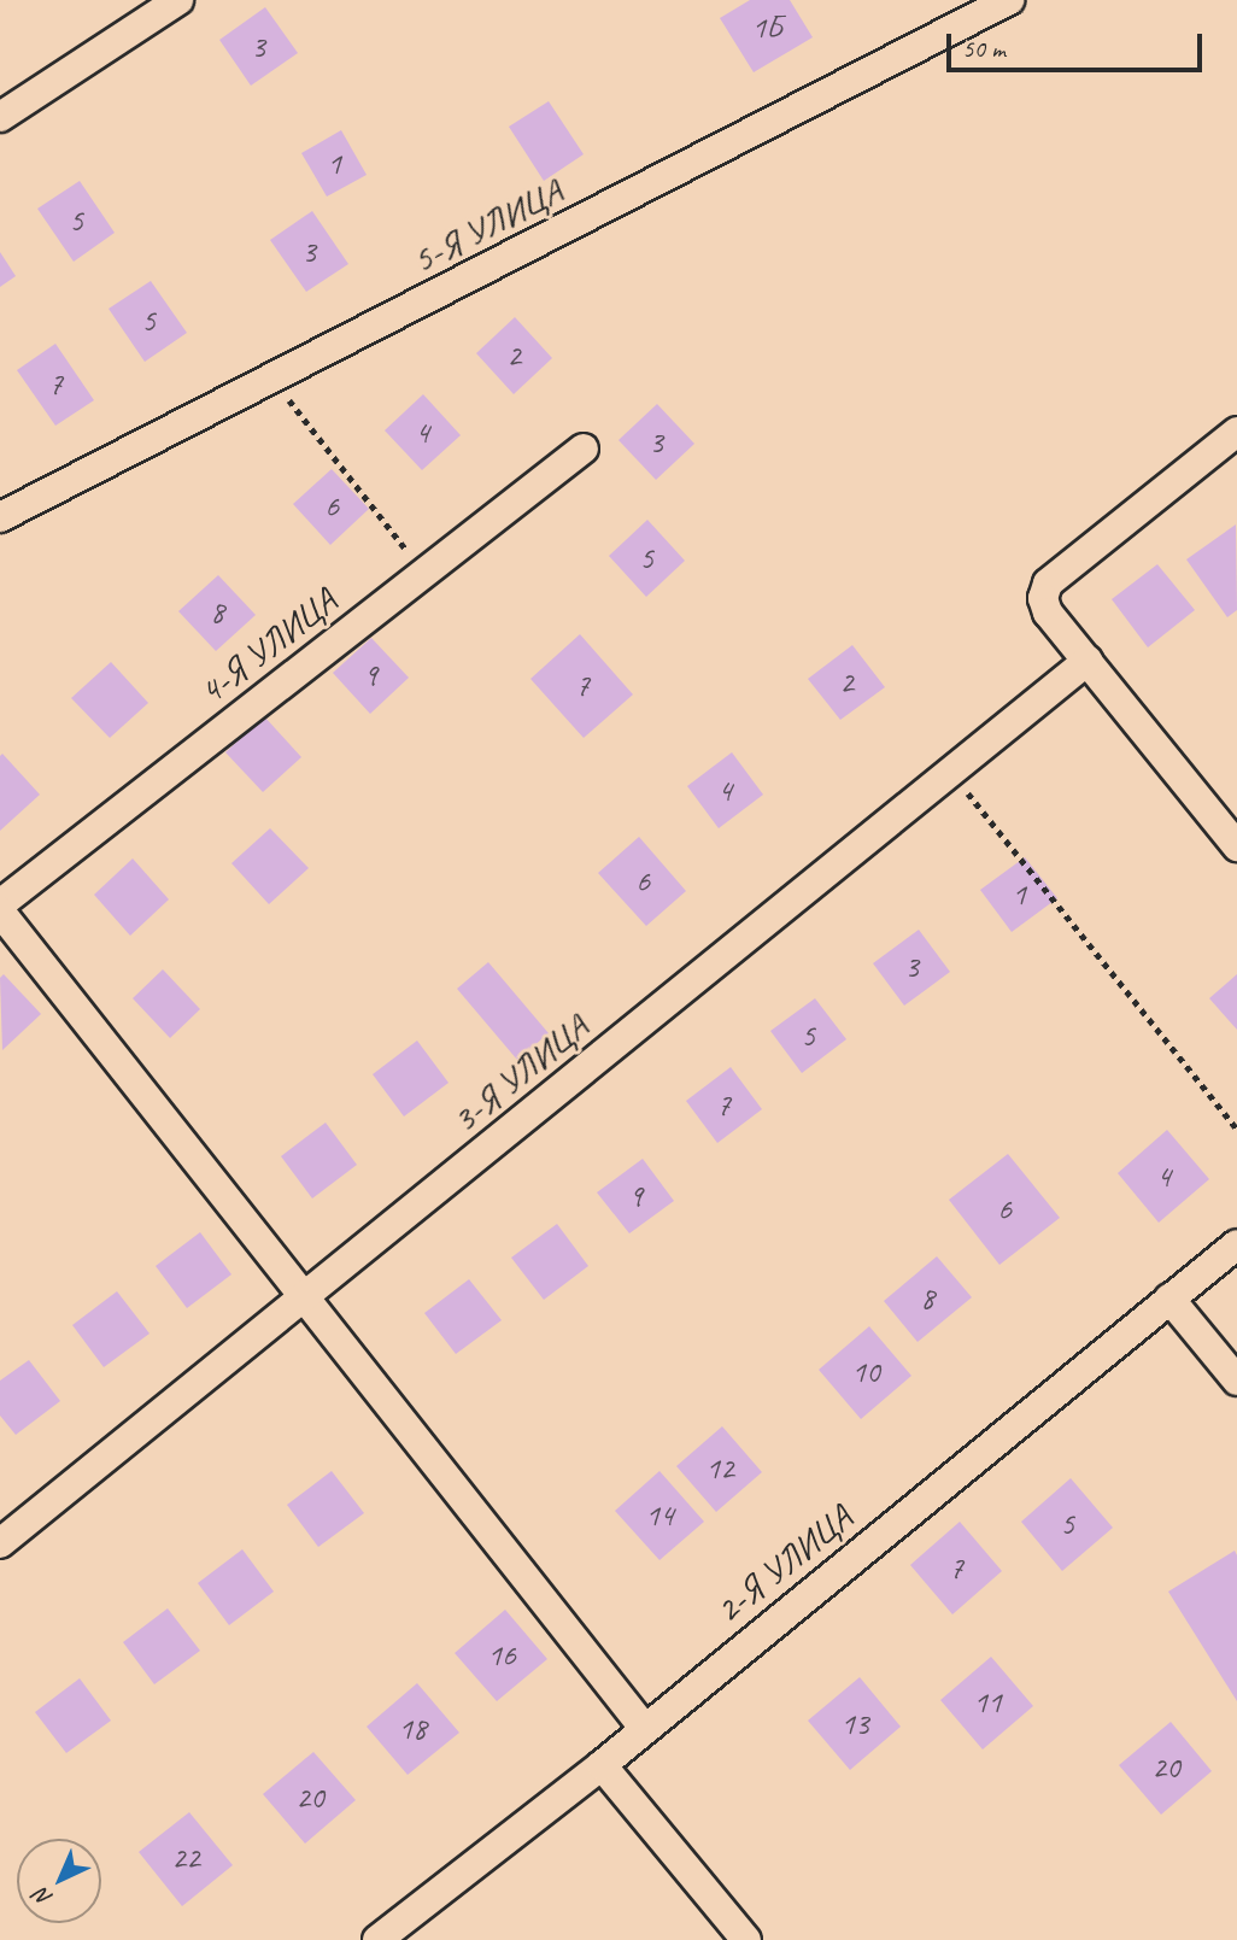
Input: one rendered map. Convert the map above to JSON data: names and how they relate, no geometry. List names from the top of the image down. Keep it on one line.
{"streets":{"street":["5-Я УЛИЦА","4-Я УЛИЦА","3-Я УЛИЦА","2-Я УЛИЦА"]},"house_numbers":["1Б","3","1","5","3","5","2","7","4","3","6","5","8","9","2","7","4","6","1","3","5","7","4","9","6","8","10","12","14","5","7","16","11","13","18","20","20","22"],"scale_bar":"50 m","north":"bottom left"}
